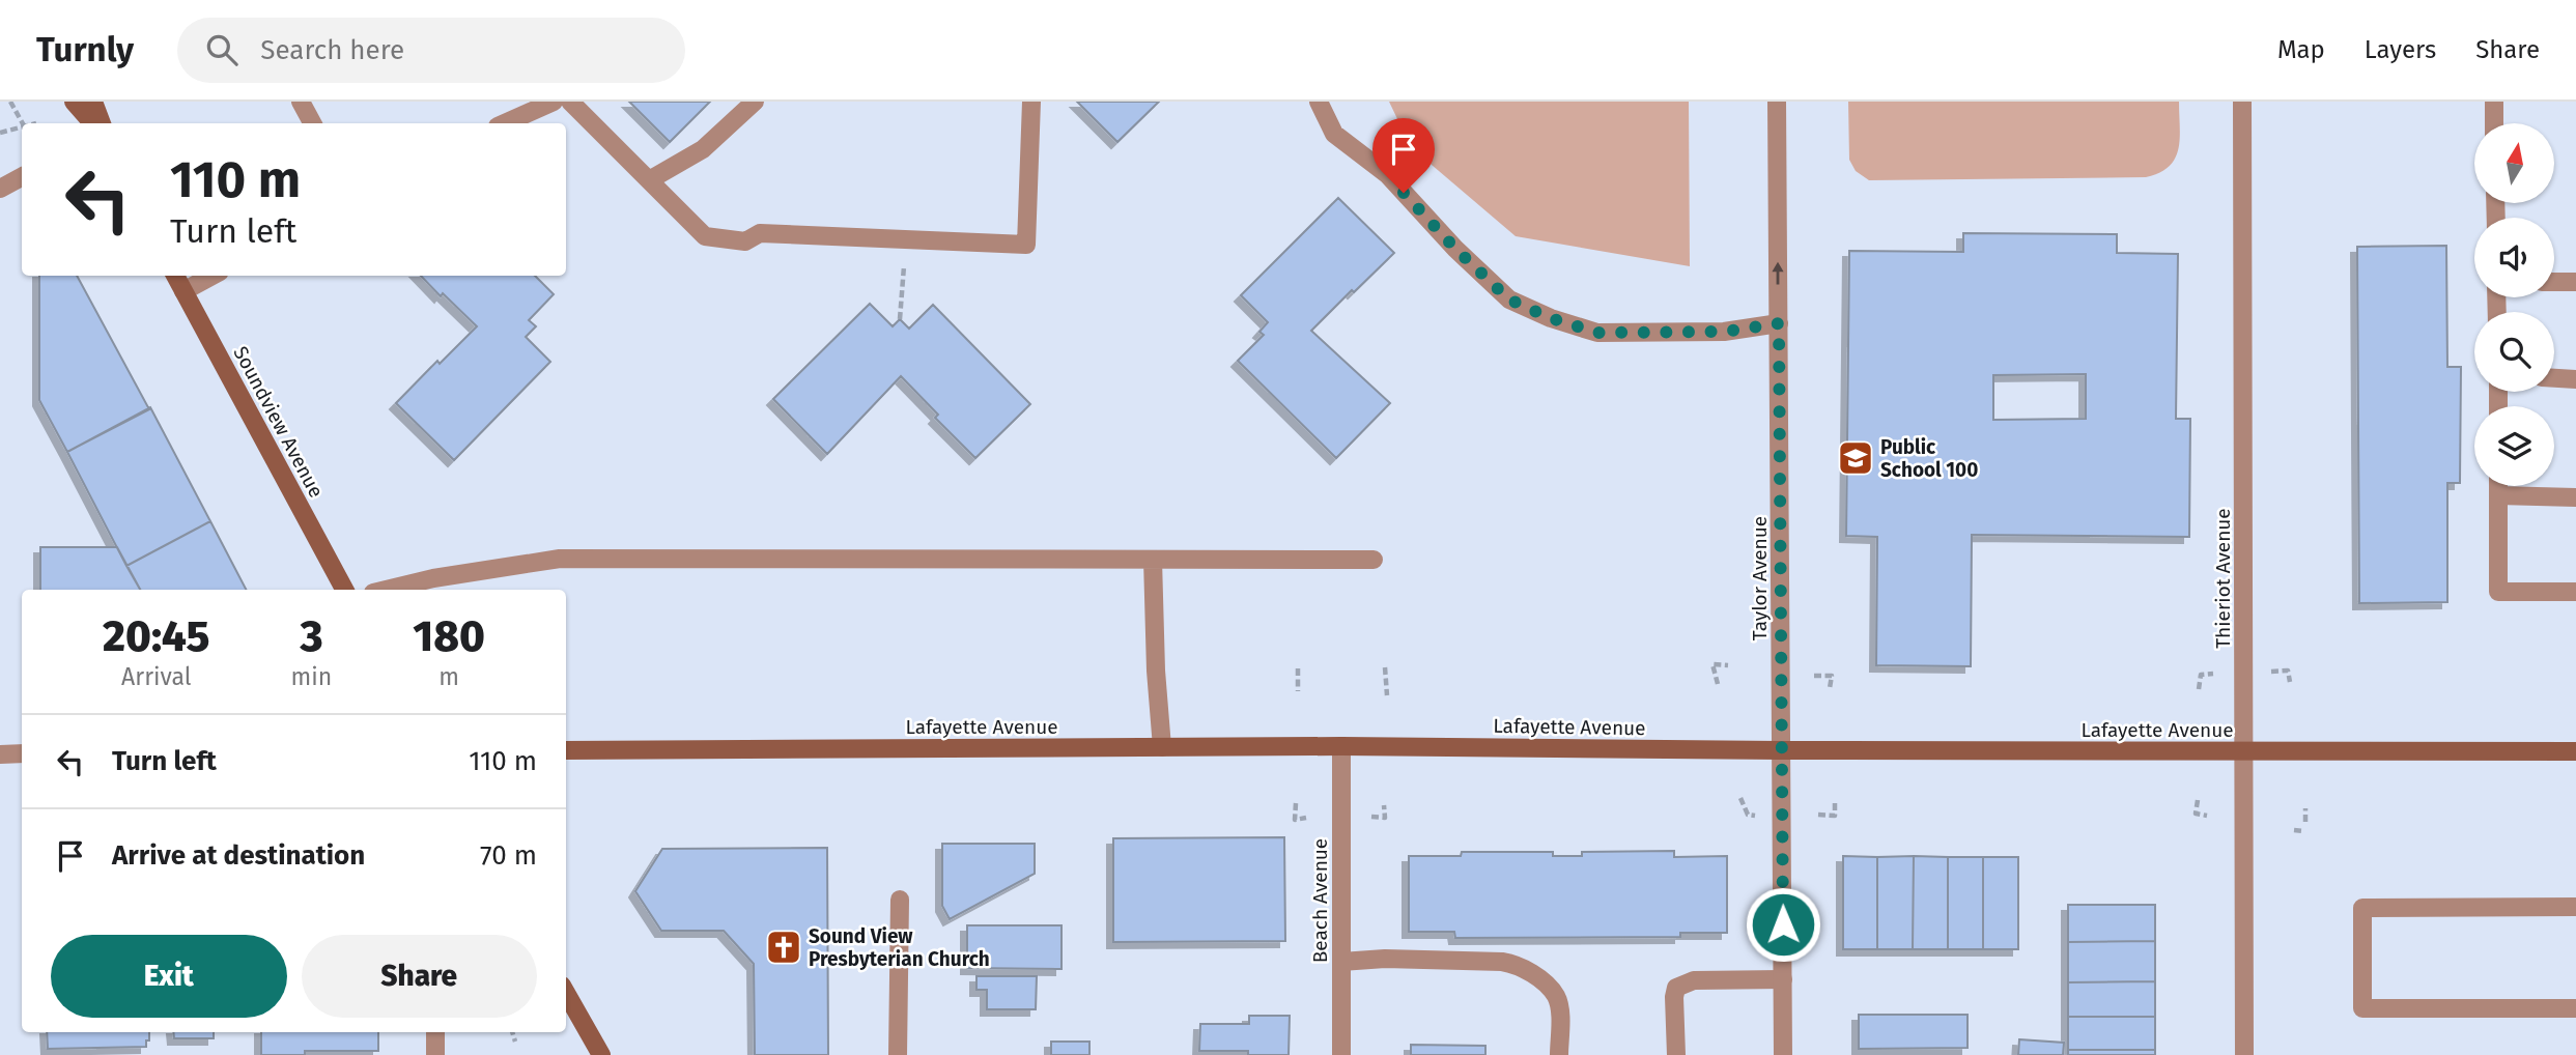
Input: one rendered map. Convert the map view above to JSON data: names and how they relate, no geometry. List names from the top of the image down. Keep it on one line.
{"streets":{"street":["Soundview Avenue","Taylor Avenue","Thieriot Avenue","Lafayette Avenue","Beach Avenue"]},"crossings":[["Taylor Avenue","Lafayette Avenue"],["Thieriot Avenue","Lafayette Avenue"],["Lafayette Avenue","Beach Avenue"]],"places":{"school or university":["Public School 100"],"church":["Sound View Presbyterian Church"]},"north":"top","page":{"header":"Turnly","search":"Search here","nav":["Map","Layers","Share"],"turn":["110 m","Turn left"],"eta":["20:45","Arrival","3","min","180","m"],"list":[{"name":"Turn left","value":"110 m"},{"name":"Arrive at destination","value":"70 m"}],"buttons":["Exit","Share"]}}
